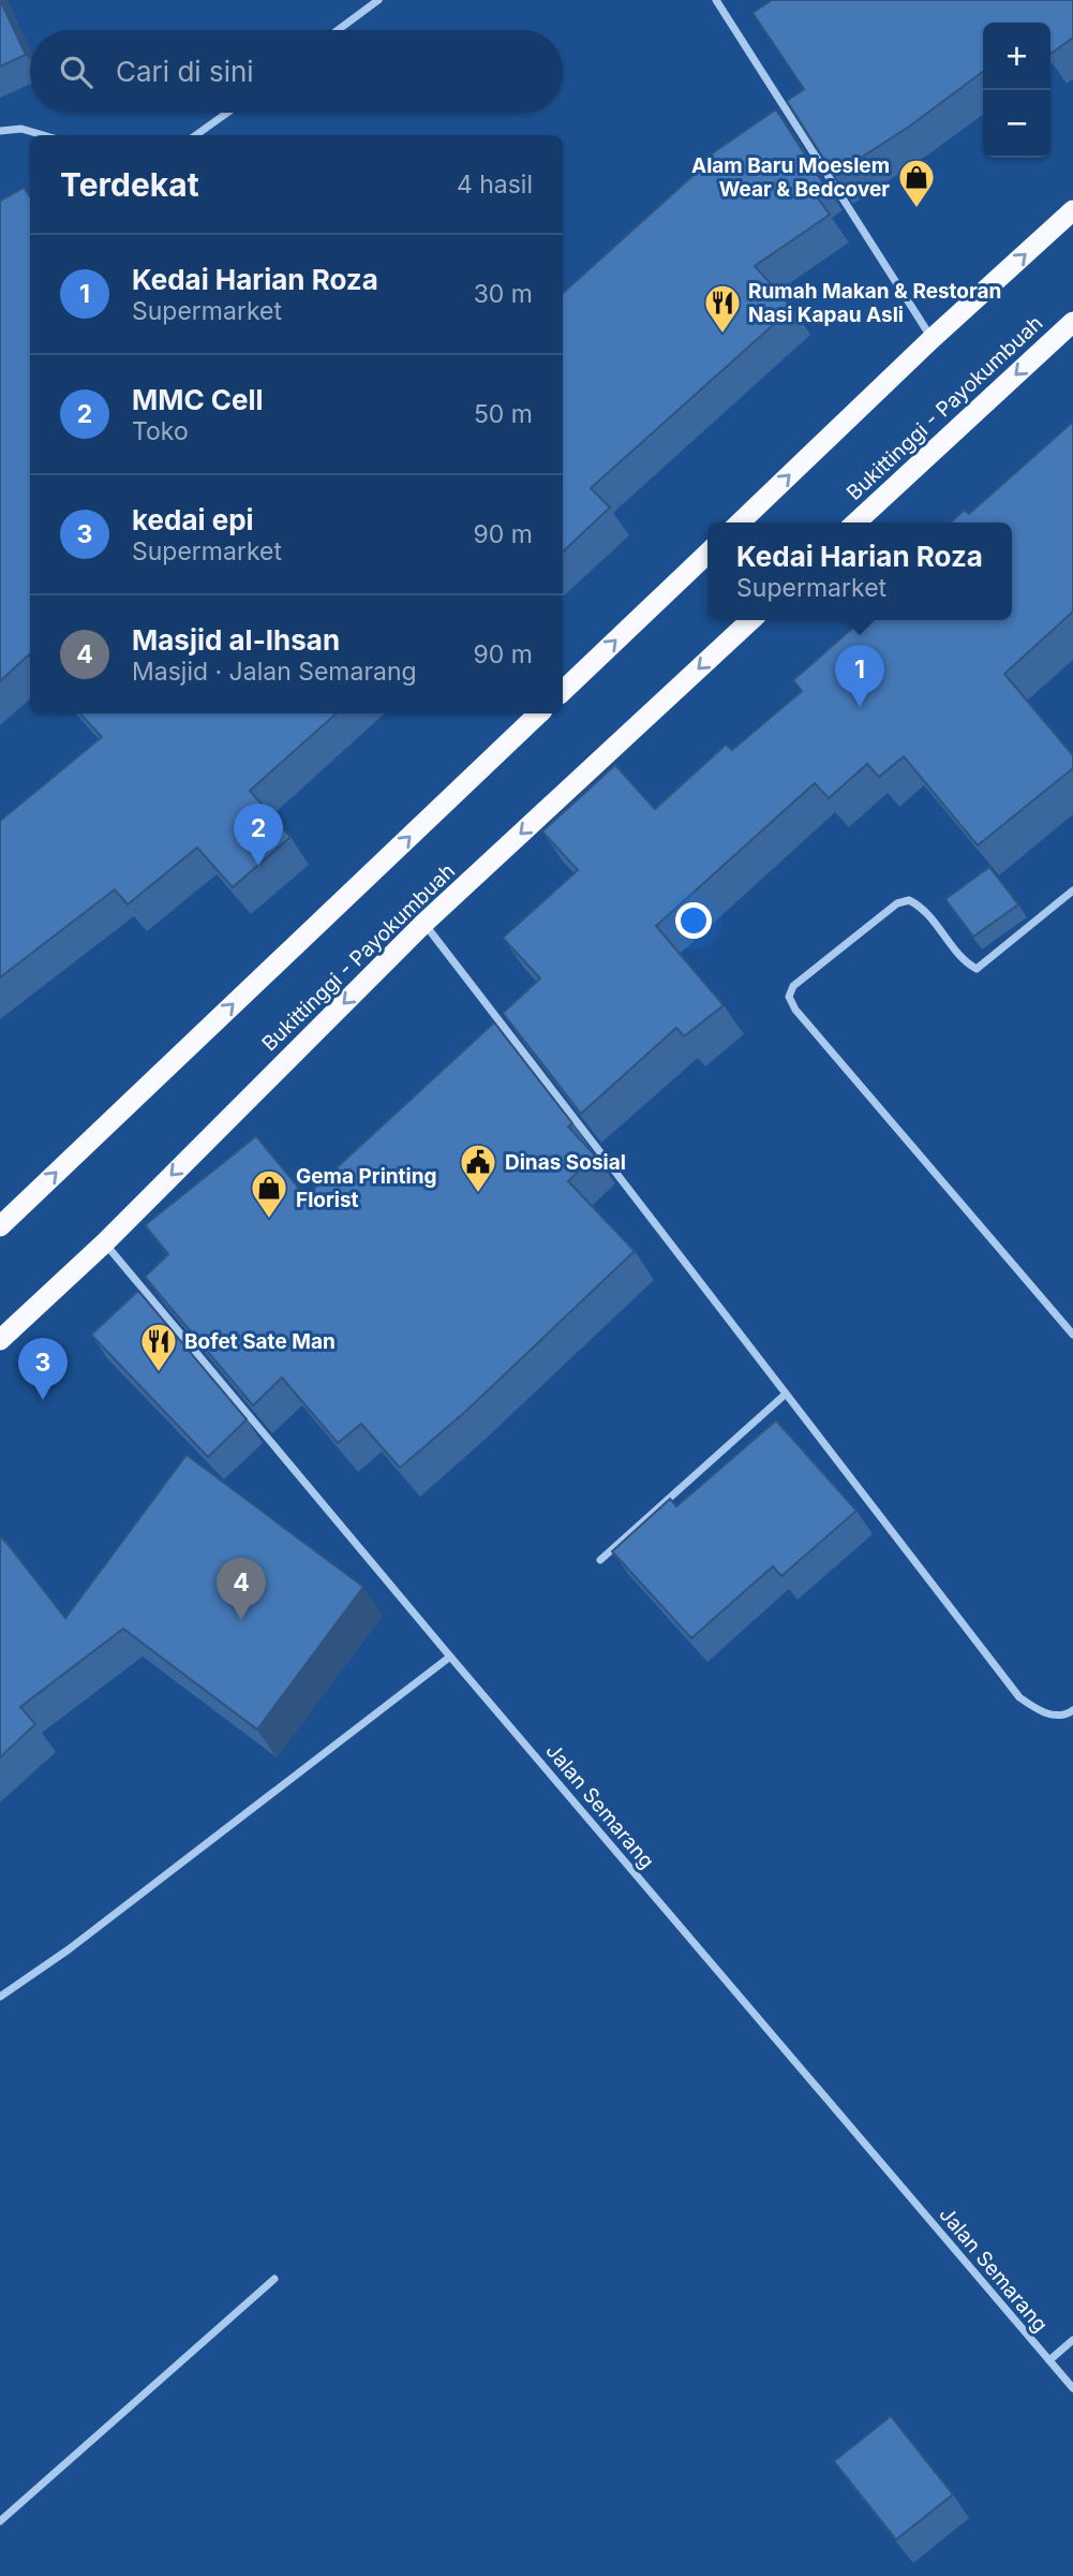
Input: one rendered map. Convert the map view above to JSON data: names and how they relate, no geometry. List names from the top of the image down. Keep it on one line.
{"streets":{"highway":["Bukittinggi - Payokumbuah"],"street":["Jalan Semarang"]},"crossings":[["Bukittinggi - Payokumbuah","Jalan Semarang"]],"places":{"shop":["Alam Baru Moeslem Wear & Bedcover","Gema Printing Florist"],"restaurant":["Rumah Makan & Restoran Nasi Kapau Asli","Bofet Sate Man"],"public building":["Dinas Sosial"]},"page":{"map_buttons":["+","−"],"search":"Cari di sini","heading":["Terdekat","4 hasil"],"list":[{"mark":"1","name":"Kedai Harian Roza","note":"Supermarket","value":"30 m"},{"mark":"2","name":"MMC Cell","note":"Toko","value":"50 m"},{"mark":"3","name":"kedai epi","note":"Supermarket","value":"90 m"},{"mark":"4","name":"Masjid al-Ihsan","note":"Masjid · Jalan Semarang","value":"90 m"}],"popup":["Kedai Harian Roza","Supermarket"],"pins":["1","2","3","4"]}}
